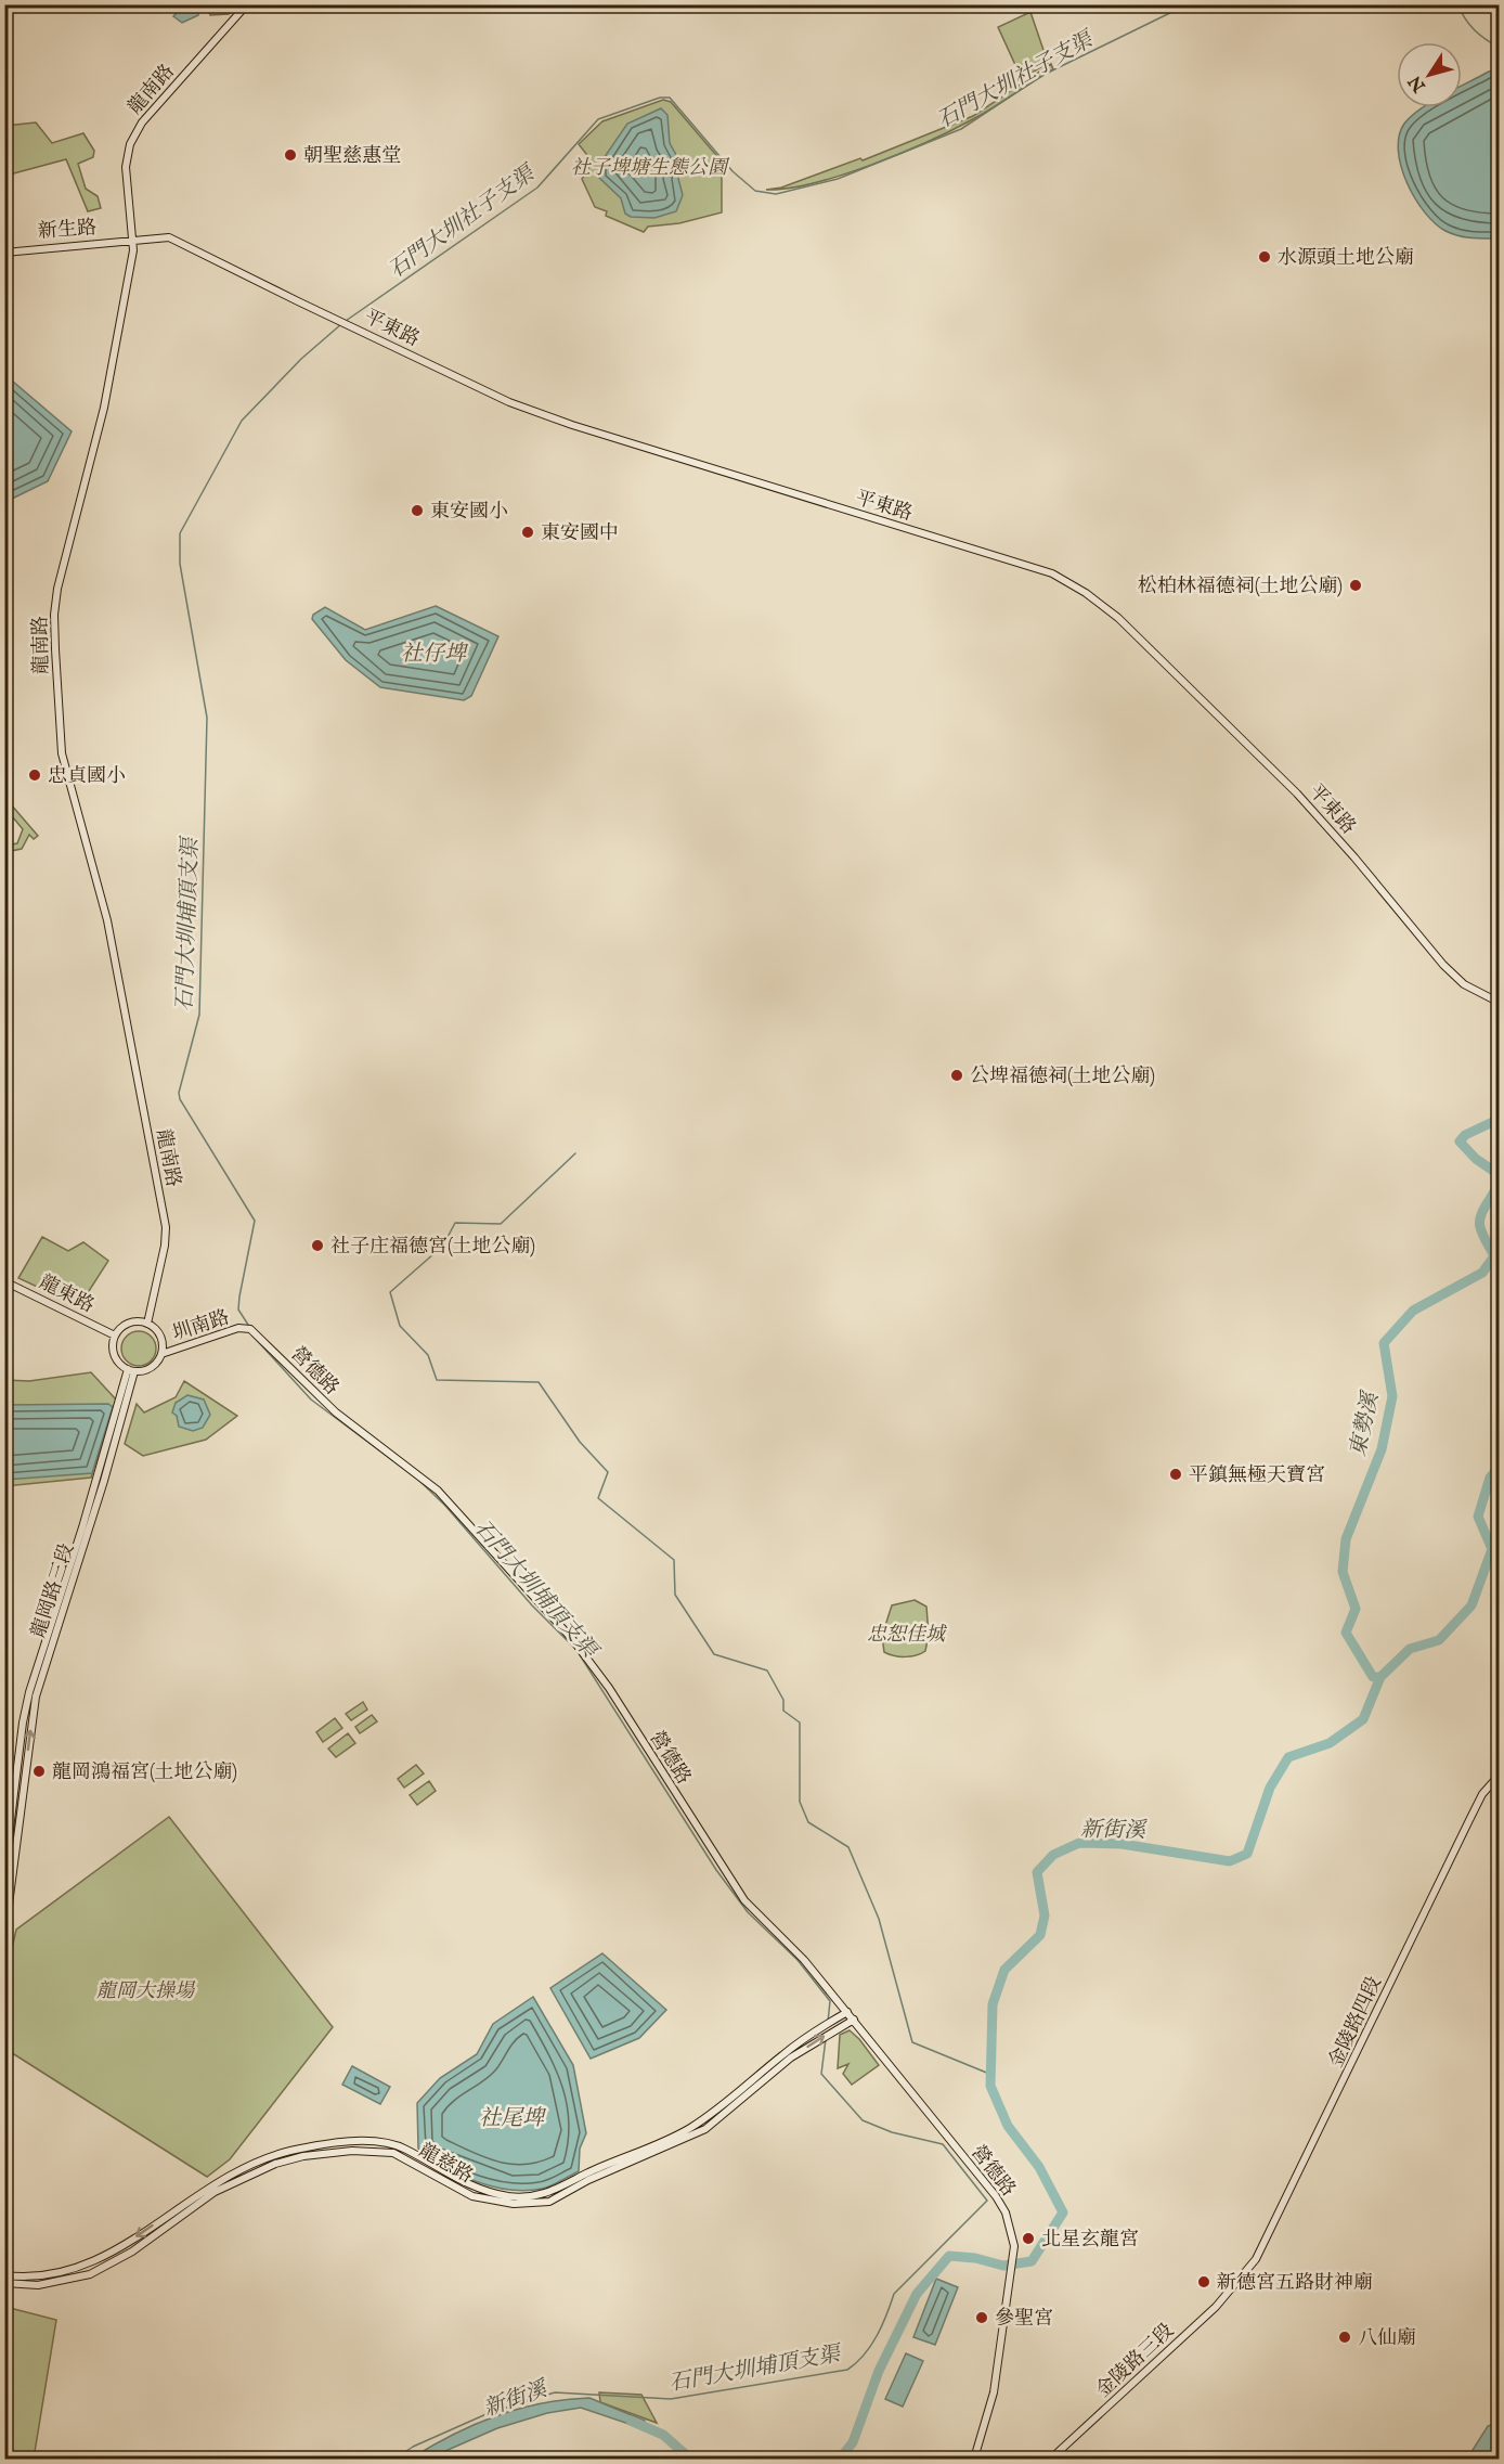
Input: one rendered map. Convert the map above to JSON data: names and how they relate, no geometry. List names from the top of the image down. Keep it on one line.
{"streets":{"street":["龍南路","新生路","平東路","龍東路","圳南路","營德路","龍岡路三段","金陵路四段","龍慈路","金陵路三段"]},"crossings":[["龍南路","新生路"],["龍南路","平東路"],["龍南路","龍東路"],["龍南路","圳南路"],["龍南路","龍岡路三段"],["新生路","平東路"],["龍東路","圳南路"],["龍東路","龍岡路三段"],["圳南路","營德路"],["圳南路","龍岡路三段"],["營德路","龍慈路"],["金陵路四段","金陵路三段"]],"water":["石門大圳社子支渠","社仔埤","石門大圳埔頂支渠","東勢溪","新街溪","社尾埤"],"parks":["社子埤塘生態公園","忠恕佳城","龍岡大操場"],"places":["朝聖慈惠堂","水源頭土地公廟","東安國小","東安國中","松柏林福德祠(土地公廟)","忠貞國小","公埤福德祠(土地公廟)","社子庄福德宮(土地公廟)","平鎮無極天寶宮","龍岡鴻福宮(土地公廟)","北星玄龍宮","新德宮五路財神廟","參聖宮","八仙廟"],"north":"bottom left"}
